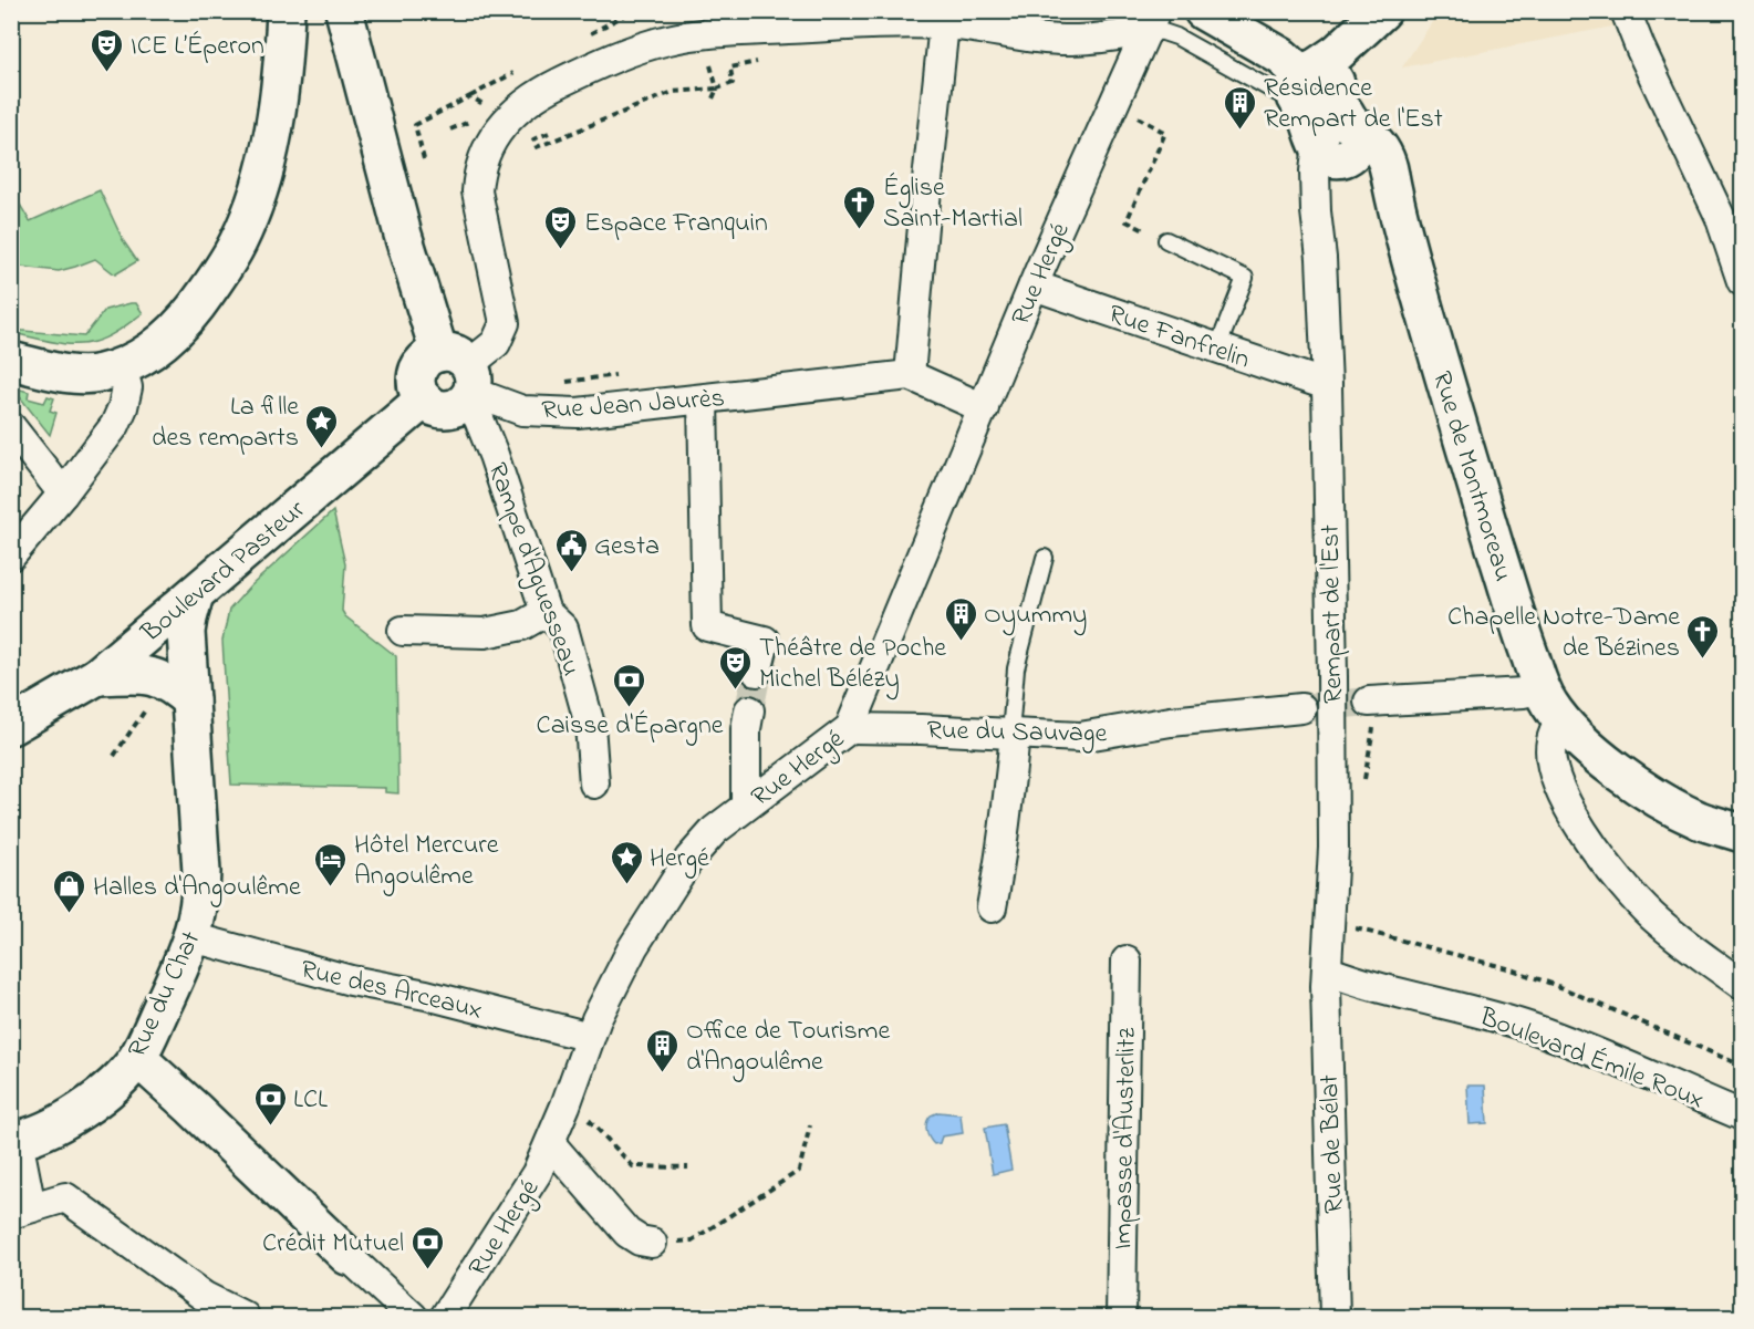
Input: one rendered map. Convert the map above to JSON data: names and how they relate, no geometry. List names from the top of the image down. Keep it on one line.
{"streets":{"street":["Rue Hergé","Rue Fanfrelin","Rue Jean Jaurès","Rue de Montmoreau","Rampe d'Aguesseau","Boulevard Pasteur","Rempart de l'Est","Rue du Sauvage","Rue des Arceaux","Rue du Chat","Boulevard Émile Roux","Impasse d'Austerlitz","Rue de Bélat"]},"crossings":[["Rue Hergé","Rue Fanfrelin"],["Rue Hergé","Rue du Sauvage"],["Rue Hergé","Rue des Arceaux"],["Rue Fanfrelin","Rempart de l'Est"],["Rue Jean Jaurès","Rampe d'Aguesseau"],["Rue Jean Jaurès","Boulevard Pasteur"],["Rue de Montmoreau","Rempart de l'Est"],["Rampe d'Aguesseau","Boulevard Pasteur"],["Boulevard Pasteur","Rue du Chat"],["Rempart de l'Est","Boulevard Émile Roux"],["Rempart de l'Est","Rue de Bélat"],["Rue des Arceaux","Rue du Chat"],["Boulevard Émile Roux","Rue de Bélat"]],"places":{"theatre":["ICE L’Éperon","Espace Franquin","Théâtre de Poche Michel Bélézy"],"building":["Résidence Rempart de l'Est","Oyummy","Office de Tourisme d'Angoulême"],"church":["Église Saint-Martial","Chapelle Notre-Dame de Bézines"],"place":["La fille des remparts","Hergé"],"public building":["Gesta"],"bank":["Caisse d'Épargne","LCL","Crédit Mutuel"],"hotel":["Hôtel Mercure Angoulême"],"shop":["Halles d'Angoulême"]}}
